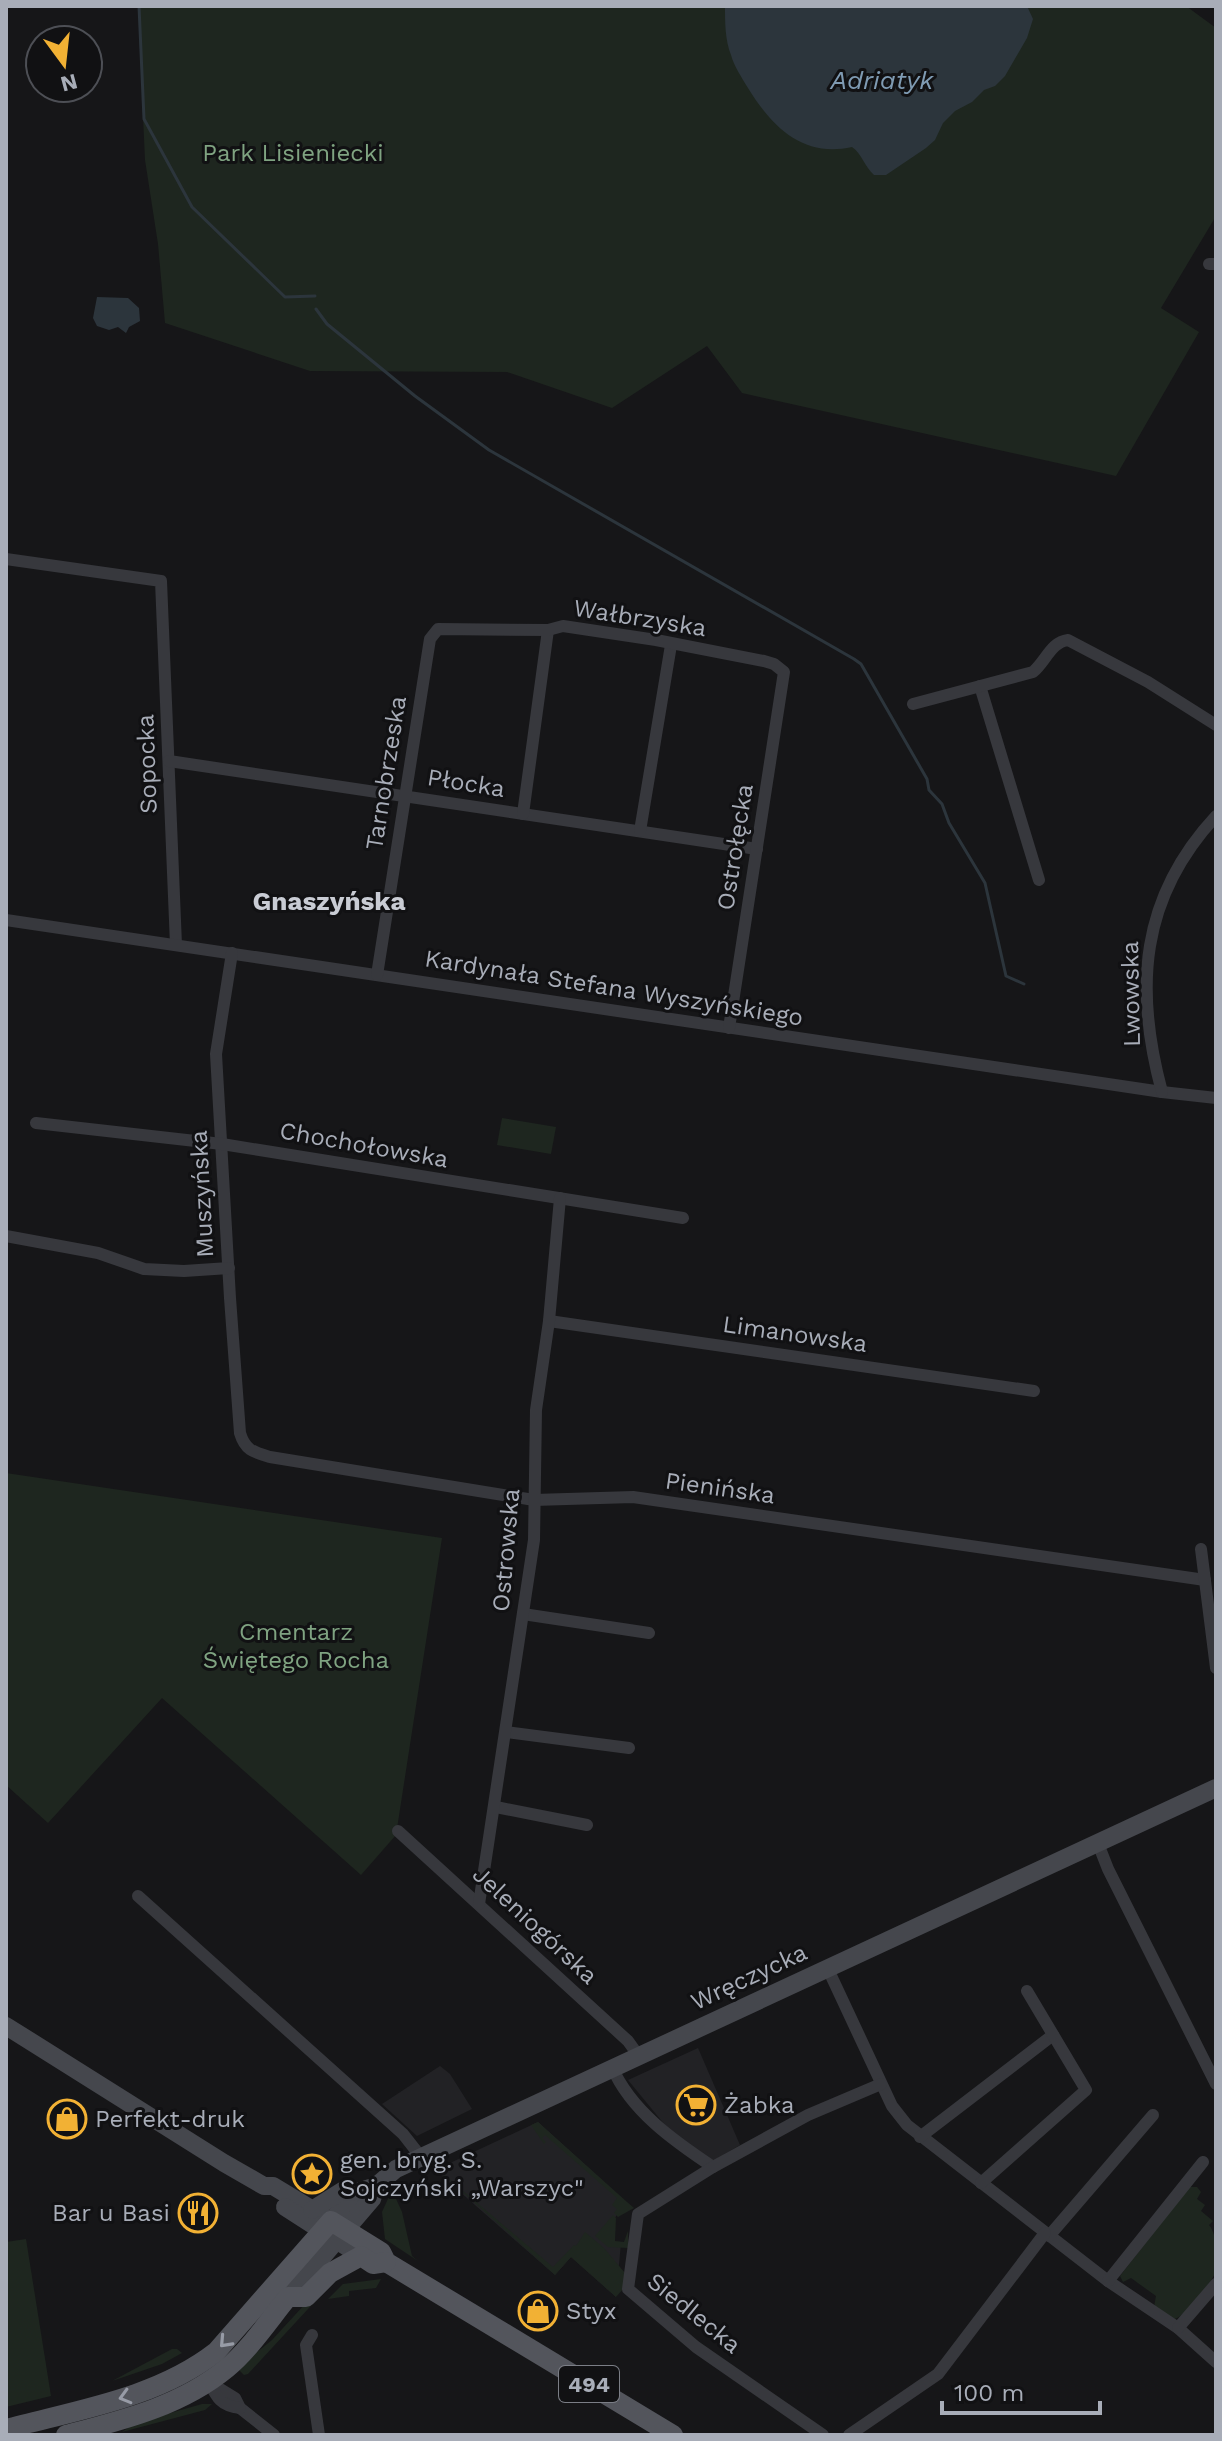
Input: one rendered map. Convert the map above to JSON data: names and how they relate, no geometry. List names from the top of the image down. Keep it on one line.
{"streets":{"main road":["Wręczycka","494"],"street":["Wałbrzyska","Sopocka","Tarnobrzeska","Płocka","Ostrołęcka","Kardynała Stefana Wyszyńskiego","Lwowska","Chochołowska","Muszyńska","Limanowska","Pienińska","Ostrowska","Jeleniogórska","Siedlecka"]},"crossings":[["Wałbrzyska","Tarnobrzeska"],["Wałbrzyska","Ostrołęcka"],["Sopocka","Płocka"],["Sopocka","Kardynała Stefana Wyszyńskiego"],["Tarnobrzeska","Płocka"],["Tarnobrzeska","Kardynała Stefana Wyszyńskiego"],["Płocka","Ostrołęcka"],["Ostrołęcka","Kardynała Stefana Wyszyńskiego"],["Kardynała Stefana Wyszyńskiego","Lwowska"],["Kardynała Stefana Wyszyńskiego","Muszyńska"],["Chochołowska","Muszyńska"],["Chochołowska","Ostrowska"],["Muszyńska","Pienińska"],["Limanowska","Ostrowska"],["Pienińska","Ostrowska"],["Ostrowska","Jeleniogórska"],["Jeleniogórska","Wręczycka"],["Wręczycka","494"]],"districts":["Gnaszyńska"],"water":["Adriatyk"],"parks":["Park Lisieniecki","Cmentarz Świętego Rocha"],"places":{"supermarket":["Żabka"],"shop":["Perfekt-druk","Styx"],"place":["gen. bryg. S. Sojczyński „Warszyc\""],"restaurant":["Bar u Basi"]},"scale_bar":"100 m","north":"bottom"}
